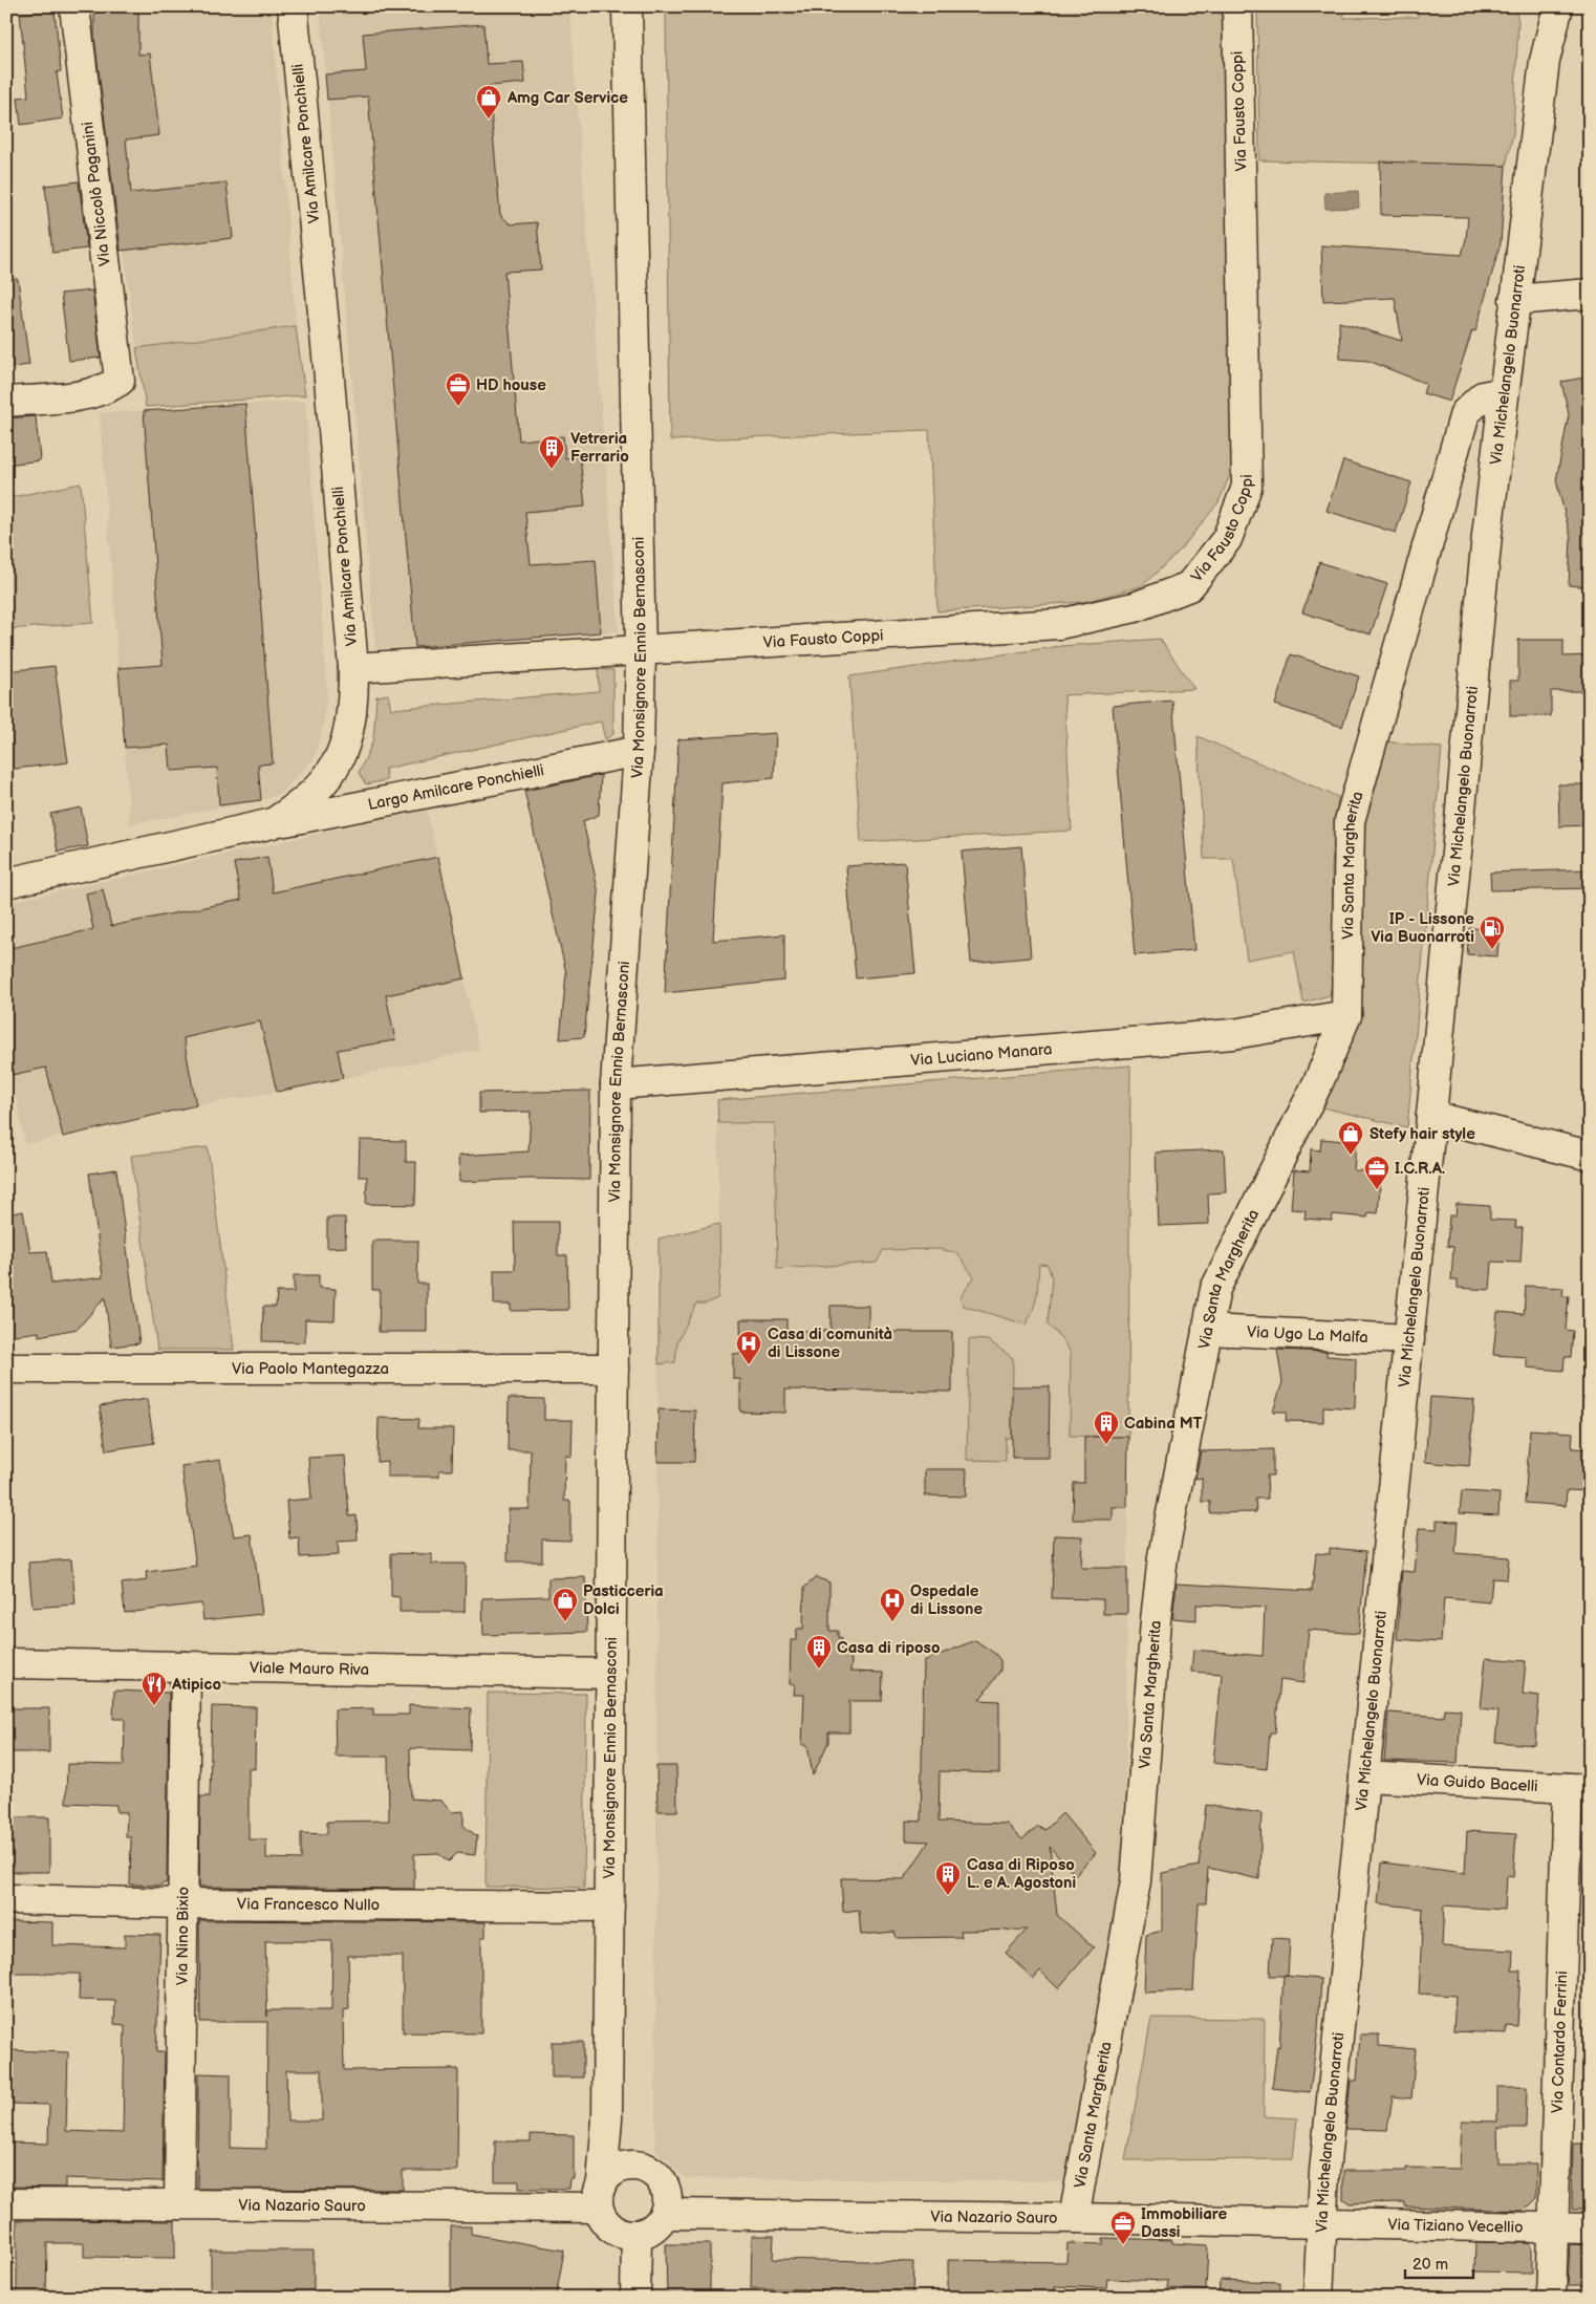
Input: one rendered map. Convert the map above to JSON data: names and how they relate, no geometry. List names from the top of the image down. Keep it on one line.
{"streets":{"street":["Via Fausto Coppi","Via Amilcare Ponchielli","Via Niccolò Paganini","Via Michelangelo Buonarroti","Via Monsignore Ennio Bernasconi","Largo Amilcare Ponchielli","Via Santa Margherita","Via Luciano Manara","Via Ugo La Malfa","Via Paolo Mantegazza","Viale Mauro Riva","Via Guido Bacelli","Via Francesco Nullo","Via Nino Bixio","Via Contardo Ferrini","Via Nazario Sauro","Via Tiziano Vecellio"]},"crossings":[["Via Fausto Coppi","Via Monsignore Ennio Bernasconi"],["Via Amilcare Ponchielli","Largo Amilcare Ponchielli"],["Via Michelangelo Buonarroti","Via Santa Margherita"],["Via Michelangelo Buonarroti","Via Ugo La Malfa"],["Via Michelangelo Buonarroti","Via Guido Bacelli"],["Via Michelangelo Buonarroti","Via Nazario Sauro"],["Via Michelangelo Buonarroti","Via Tiziano Vecellio"],["Via Monsignore Ennio Bernasconi","Largo Amilcare Ponchielli"],["Via Monsignore Ennio Bernasconi","Via Luciano Manara"],["Via Monsignore Ennio Bernasconi","Via Paolo Mantegazza"],["Via Monsignore Ennio Bernasconi","Viale Mauro Riva"],["Via Monsignore Ennio Bernasconi","Via Francesco Nullo"],["Via Monsignore Ennio Bernasconi","Via Nazario Sauro"],["Via Santa Margherita","Via Luciano Manara"],["Via Santa Margherita","Via Ugo La Malfa"],["Via Santa Margherita","Via Nazario Sauro"],["Viale Mauro Riva","Via Nino Bixio"],["Via Guido Bacelli","Via Contardo Ferrini"],["Via Francesco Nullo","Via Nino Bixio"],["Via Nino Bixio","Via Nazario Sauro"],["Via Contardo Ferrini","Via Tiziano Vecellio"],["Via Nazario Sauro","Via Tiziano Vecellio"]],"places":{"shop":["Amg Car Service","Stefy hair style","Pasticceria Dolci"],"office":["HD house","I.C.R.A.","Immobiliare Dassi"],"building":["Vetreria Ferrario","Cabina MT","Casa di riposo","Casa di Riposo L. e A. Agostoni"],"fuel station":["IP - Lissone Via Buonarroti"],"hospital":["Casa di comunità di Lissone","Ospedale di Lissone"],"restaurant":["Atipico"]},"scale_bar":"20 m"}
